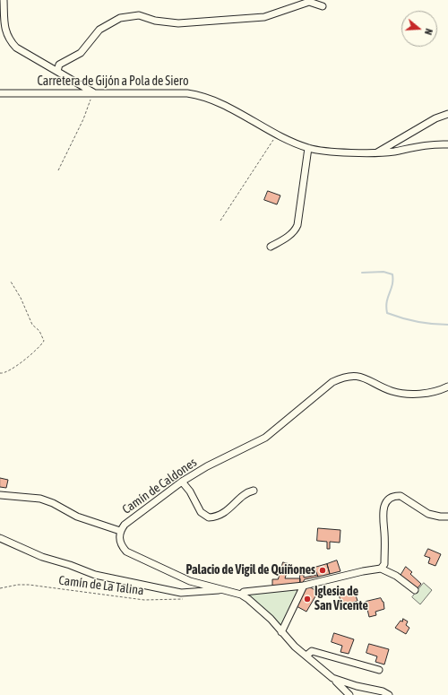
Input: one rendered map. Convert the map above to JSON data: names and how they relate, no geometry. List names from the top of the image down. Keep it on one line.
{"streets":{"street":["Carretera de Gijón a Pola de Siero","Camín de Caldones"],"path":["Camín de La Talina"]},"places":["Palacio de Vigil de Quiñones","Iglesia de San Vicente"],"north":"right"}
